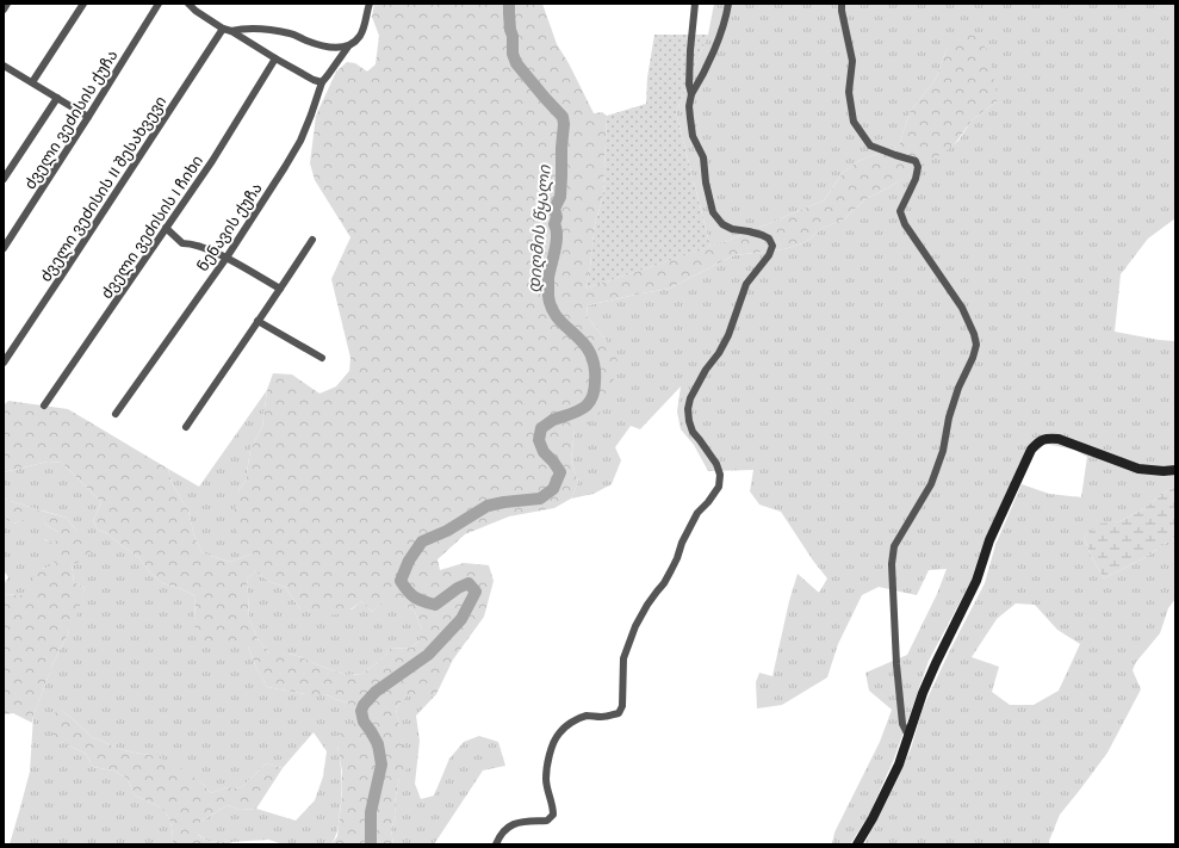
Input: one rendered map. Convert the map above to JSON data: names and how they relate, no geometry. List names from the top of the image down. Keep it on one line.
{"streets":{"street":["ძველი ვეძისის ქუჩა","ძველი ვეძისის II შესახვევი","ძველი ვეძისის I ჩიხი","ნენავის ქუჩა"]},"water":["დიღმის წყალი"]}
